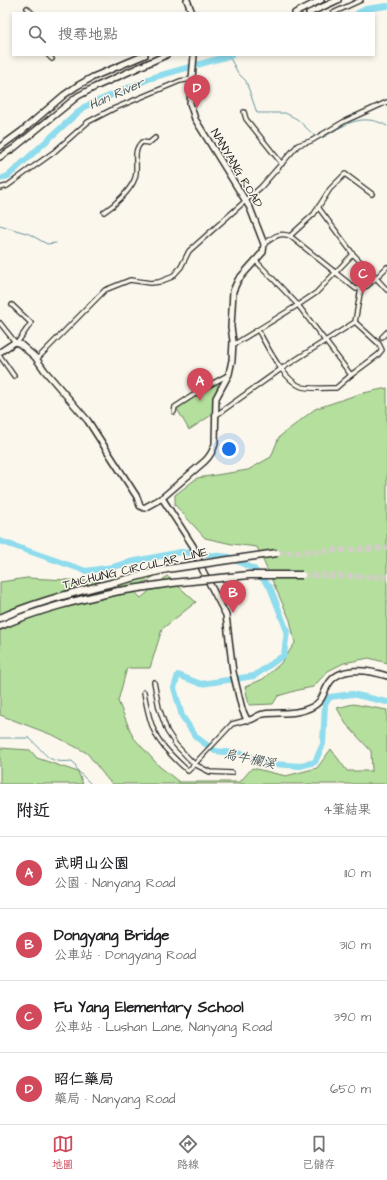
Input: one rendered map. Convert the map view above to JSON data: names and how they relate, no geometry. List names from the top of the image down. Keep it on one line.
{"streets":{"highway":["TAICHUNG CIRCULAR LINE"],"street":["NANYANG ROAD"]},"water":["Han River","烏牛欄溪"],"page":{"search":"搜尋地點","pins":["D","C","A","B"],"heading":["附近","4筆結果"],"list":[{"mark":"A","name":"武明山公園","note":"公園 · Nanyang Road","value":"110 m"},{"mark":"B","name":"Dongyang Bridge","note":"公車站 · Dongyang Road","value":"310 m"},{"mark":"C","name":"Fu Yang Elementary School","note":"公車站 · Lushan Lane, Nanyang Road","value":"390 m"},{"mark":"D","name":"昭仁藥局","note":"藥局 · Nanyang Road","value":"650 m"}],"nav":["地圖","路線","已儲存"]}}
